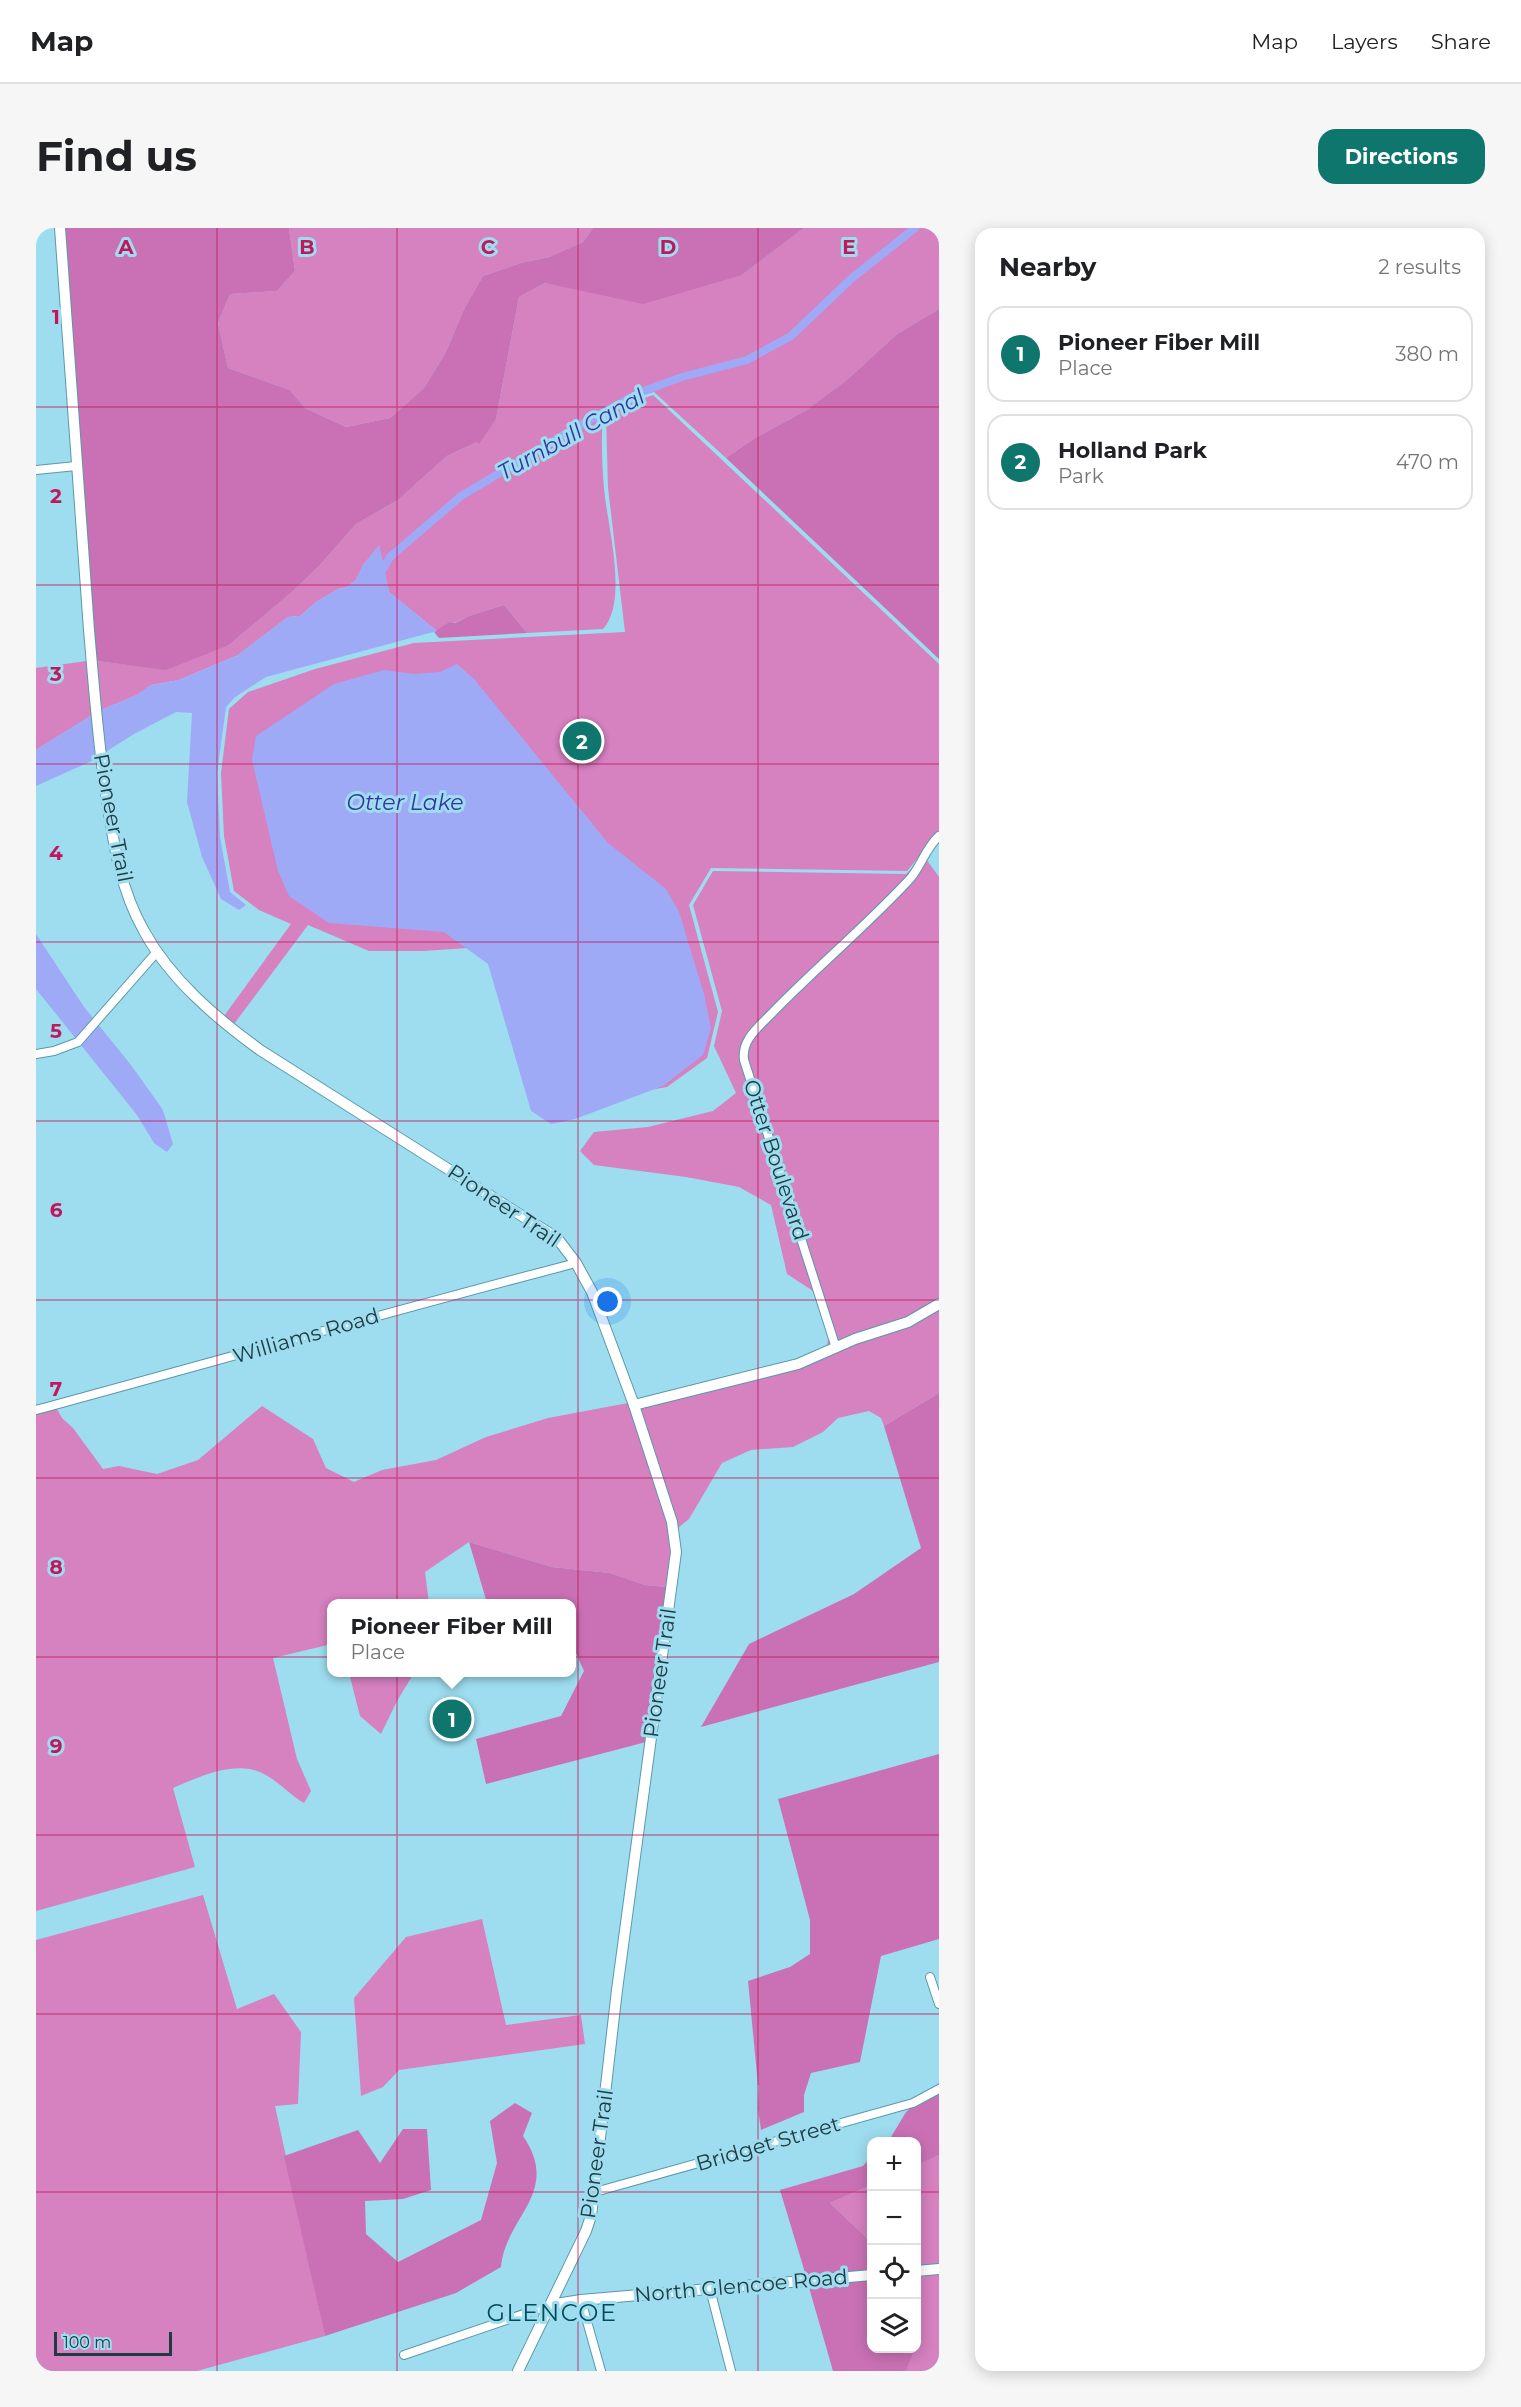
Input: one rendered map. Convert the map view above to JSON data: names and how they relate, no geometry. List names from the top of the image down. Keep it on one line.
{"streets":{"street":["Pioneer Trail","Otter Boulevard","Williams Road","Bridget Street","North Glencoe Road"]},"crossings":[["Pioneer Trail","Williams Road"],["Pioneer Trail","Bridget Street"],["Pioneer Trail","North Glencoe Road"]],"districts":["GLENCOE"],"water":["Turnbull Canal","Otter Lake"],"scale_bar":"100 m","page":{"header":"Map","nav":["Map","Layers","Share"],"buttons":"Directions","title":"Find us","heading":["Nearby","2 results"],"list":[{"mark":"1","name":"Pioneer Fiber Mill","note":"Place","value":"380 m"},{"mark":"2","name":"Holland Park","note":"Park","value":"470 m"}],"pins":["2","1"],"popup":["Pioneer Fiber Mill","Place"],"map_buttons":["+","−"],"scale":"100 m"},"grid":{"columns":["A","B","C","D","E"],"rows":["1","2","3","4","5","6","7","8","9"]}}
